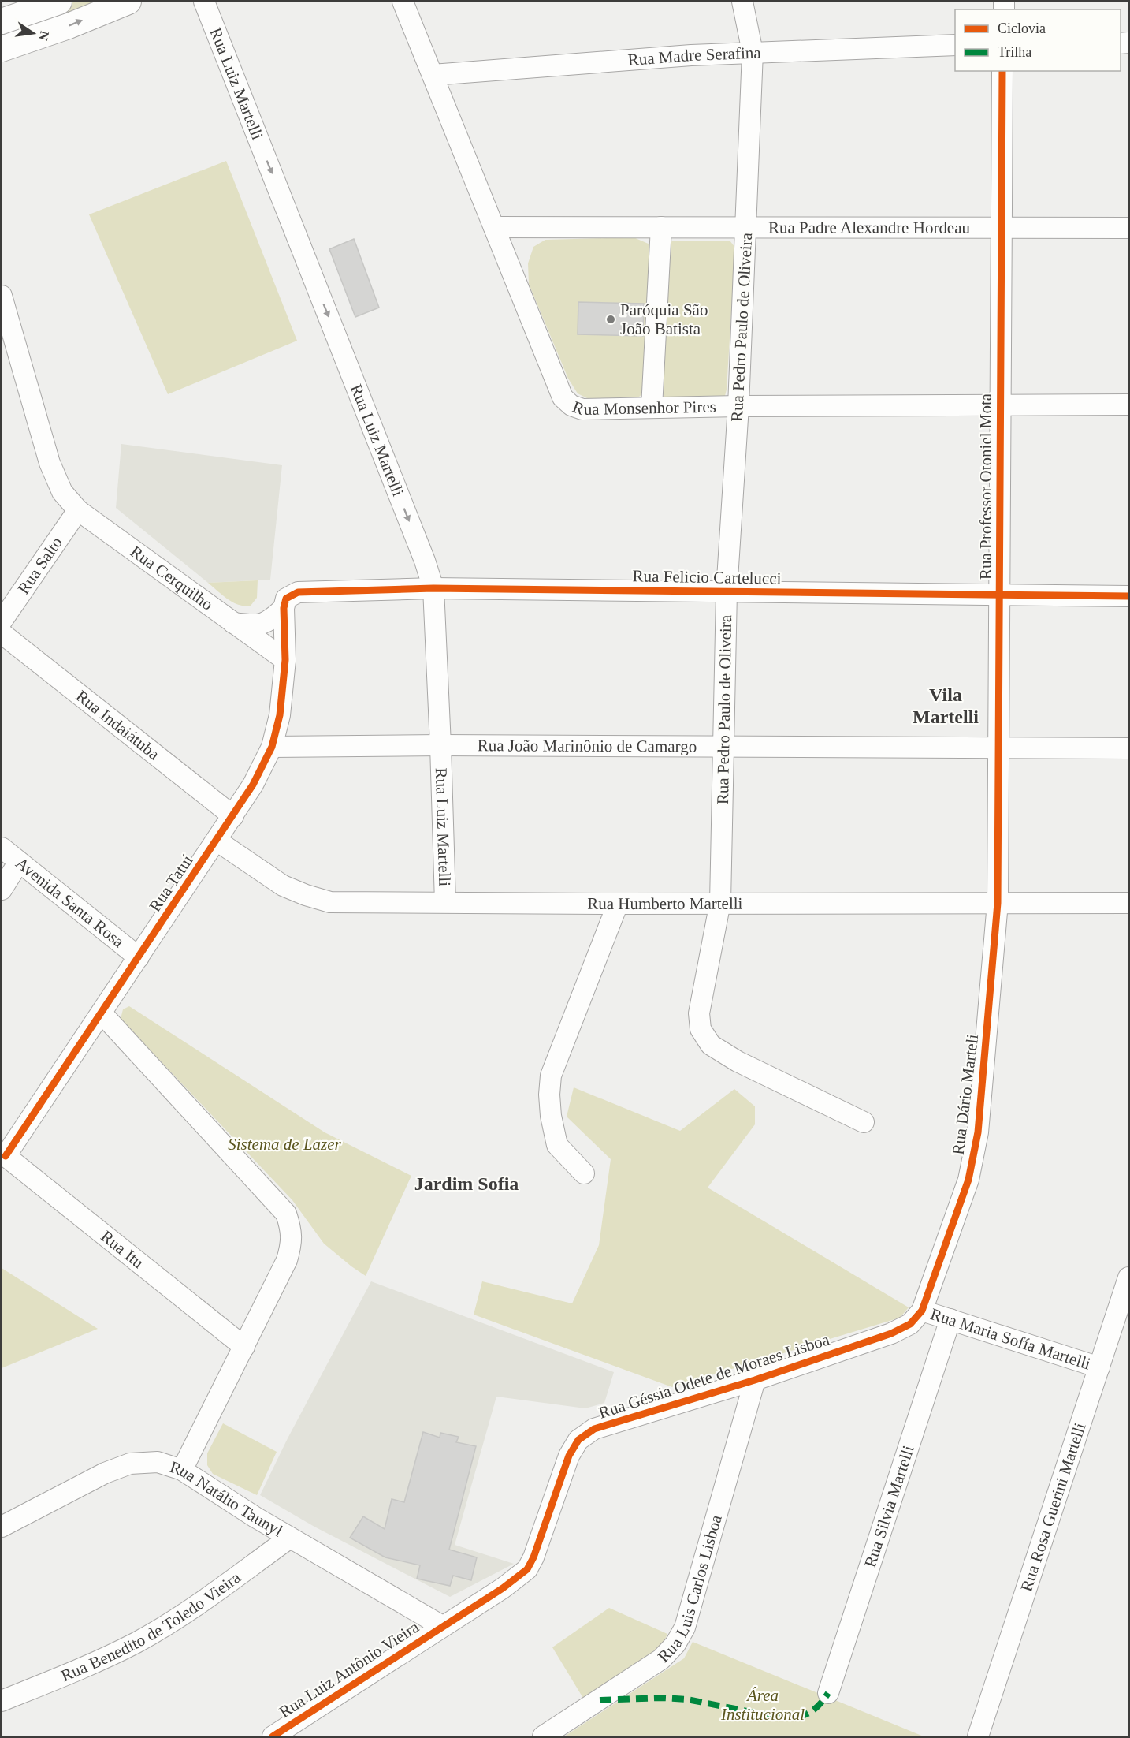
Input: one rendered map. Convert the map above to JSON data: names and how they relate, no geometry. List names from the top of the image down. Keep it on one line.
{"streets":{"street":["Rua Madre Serafina","Rua Luiz Martelli","Rua Padre Alexandre Hordeau","Rua Pedro Paulo de Oliveira","Rua Monsenhor Pires","Rua Professor Otoniel Mota","Rua Salto","Rua Felicio Cartelucci","Rua Cerquilho","Rua Indaiátuba","Rua João Marinônio de Camargo","Rua Tatuí","Avenida Santa Rosa","Rua Humberto Martelli","Rua Dário Marteli","Rua Itu","Rua Maria Sofía Martelli","Rua Géssia Odete de Moraes Lisboa","Rua Natálio Taunyl","Rua Silvia Martelli","Rua Rosa Guerini Martelli","Rua Luis Carlos Lisboa","Rua Benedito de Toledo Vieira","Rua Luiz Antônio Vieira"]},"crossings":[["Rua Madre Serafina","Rua Pedro Paulo de Oliveira"],["Rua Madre Serafina","Rua Monsenhor Pires"],["Rua Luiz Martelli","Rua Felicio Cartelucci"],["Rua Luiz Martelli","Rua João Marinônio de Camargo"],["Rua Luiz Martelli","Rua Humberto Martelli"],["Rua Padre Alexandre Hordeau","Rua Pedro Paulo de Oliveira"],["Rua Padre Alexandre Hordeau","Rua Monsenhor Pires"],["Rua Padre Alexandre Hordeau","Rua Professor Otoniel Mota"],["Rua Pedro Paulo de Oliveira","Rua Monsenhor Pires"],["Rua Pedro Paulo de Oliveira","Rua Felicio Cartelucci"],["Rua Pedro Paulo de Oliveira","Rua João Marinônio de Camargo"],["Rua Pedro Paulo de Oliveira","Rua Humberto Martelli"],["Rua Monsenhor Pires","Rua Professor Otoniel Mota"],["Rua Professor Otoniel Mota","Rua Felicio Cartelucci"],["Rua Professor Otoniel Mota","Rua João Marinônio de Camargo"],["Rua Professor Otoniel Mota","Rua Humberto Martelli"],["Rua Professor Otoniel Mota","Rua Dário Marteli"],["Rua Salto","Rua Cerquilho"],["Rua Felicio Cartelucci","Rua Tatuí"],["Rua Cerquilho","Rua Tatuí"],["Rua Indaiátuba","Rua Tatuí"],["Rua João Marinônio de Camargo","Rua Tatuí"],["Rua Tatuí","Avenida Santa Rosa"],["Rua Tatuí","Rua Humberto Martelli"],["Rua Tatuí","Rua Itu"],["Rua Humberto Martelli","Rua Dário Marteli"],["Rua Dário Marteli","Rua Maria Sofía Martelli"],["Rua Dário Marteli","Rua Géssia Odete de Moraes Lisboa"],["Rua Maria Sofía Martelli","Rua Géssia Odete de Moraes Lisboa"],["Rua Maria Sofía Martelli","Rua Silvia Martelli"],["Rua Maria Sofía Martelli","Rua Rosa Guerini Martelli"],["Rua Géssia Odete de Moraes Lisboa","Rua Natálio Taunyl"],["Rua Géssia Odete de Moraes Lisboa","Rua Luis Carlos Lisboa"],["Rua Géssia Odete de Moraes Lisboa","Rua Luiz Antônio Vieira"],["Rua Natálio Taunyl","Rua Benedito de Toledo Vieira"],["Rua Natálio Taunyl","Rua Luiz Antônio Vieira"]],"one_way":["Rua Luiz Martelli"],"districts":["Vila Martelli","Jardim Sofia"],"parks":["Sistema de Lazer","Área Institucional"],"places":["Paróquia São João Batista"],"legend":["Ciclovia","Trilha"],"north":"right"}
